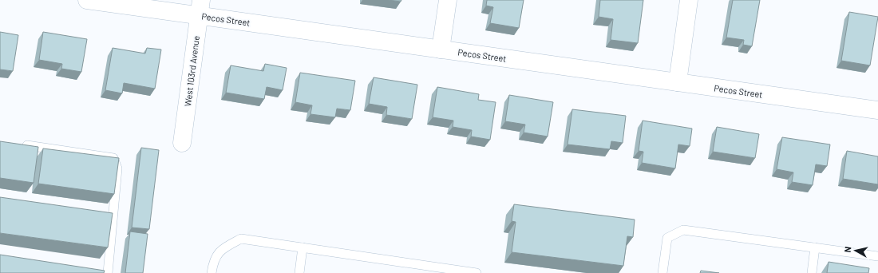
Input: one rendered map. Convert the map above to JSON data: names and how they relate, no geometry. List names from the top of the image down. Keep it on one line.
{"streets":{"street":["Pecos Street","West 103rd Avenue"]},"crossings":[["Pecos Street","West 103rd Avenue"]],"north":"left"}
